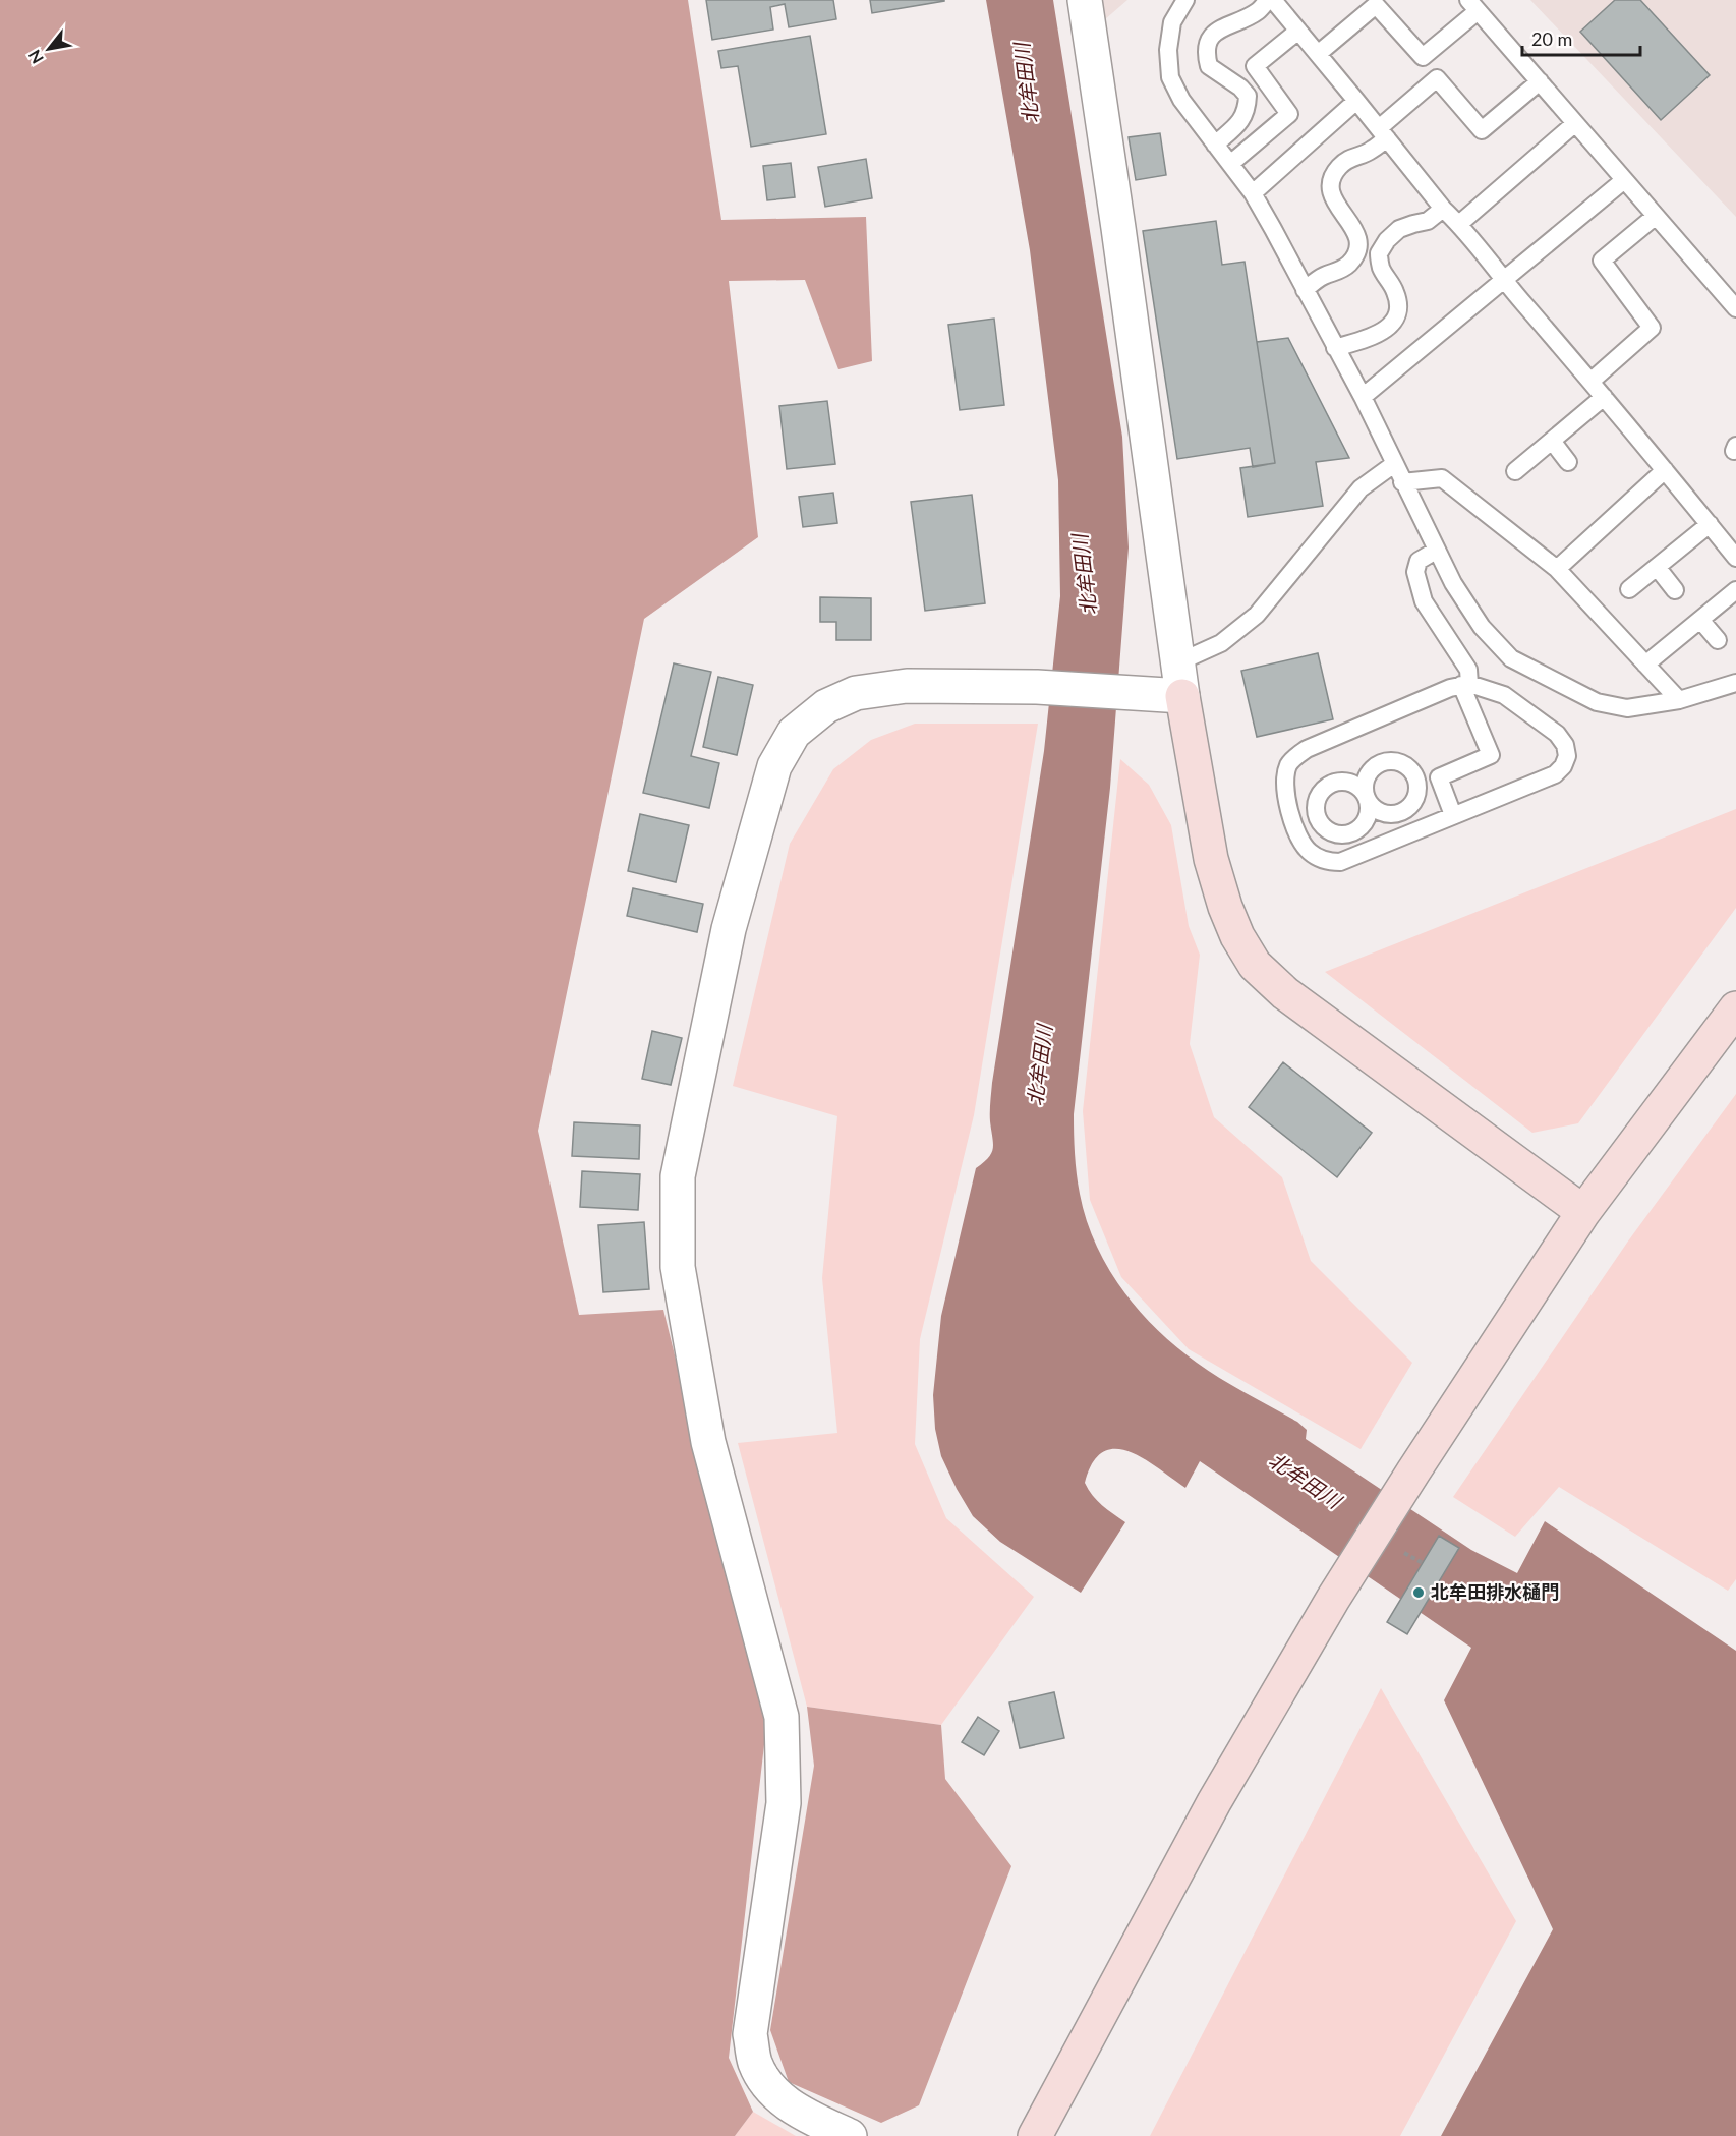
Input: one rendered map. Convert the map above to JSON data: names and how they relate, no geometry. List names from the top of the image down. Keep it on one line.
{"water":["北牟田川"],"places":["北牟田排水樋門"],"scale_bar":"20 m","north":"bottom left"}
